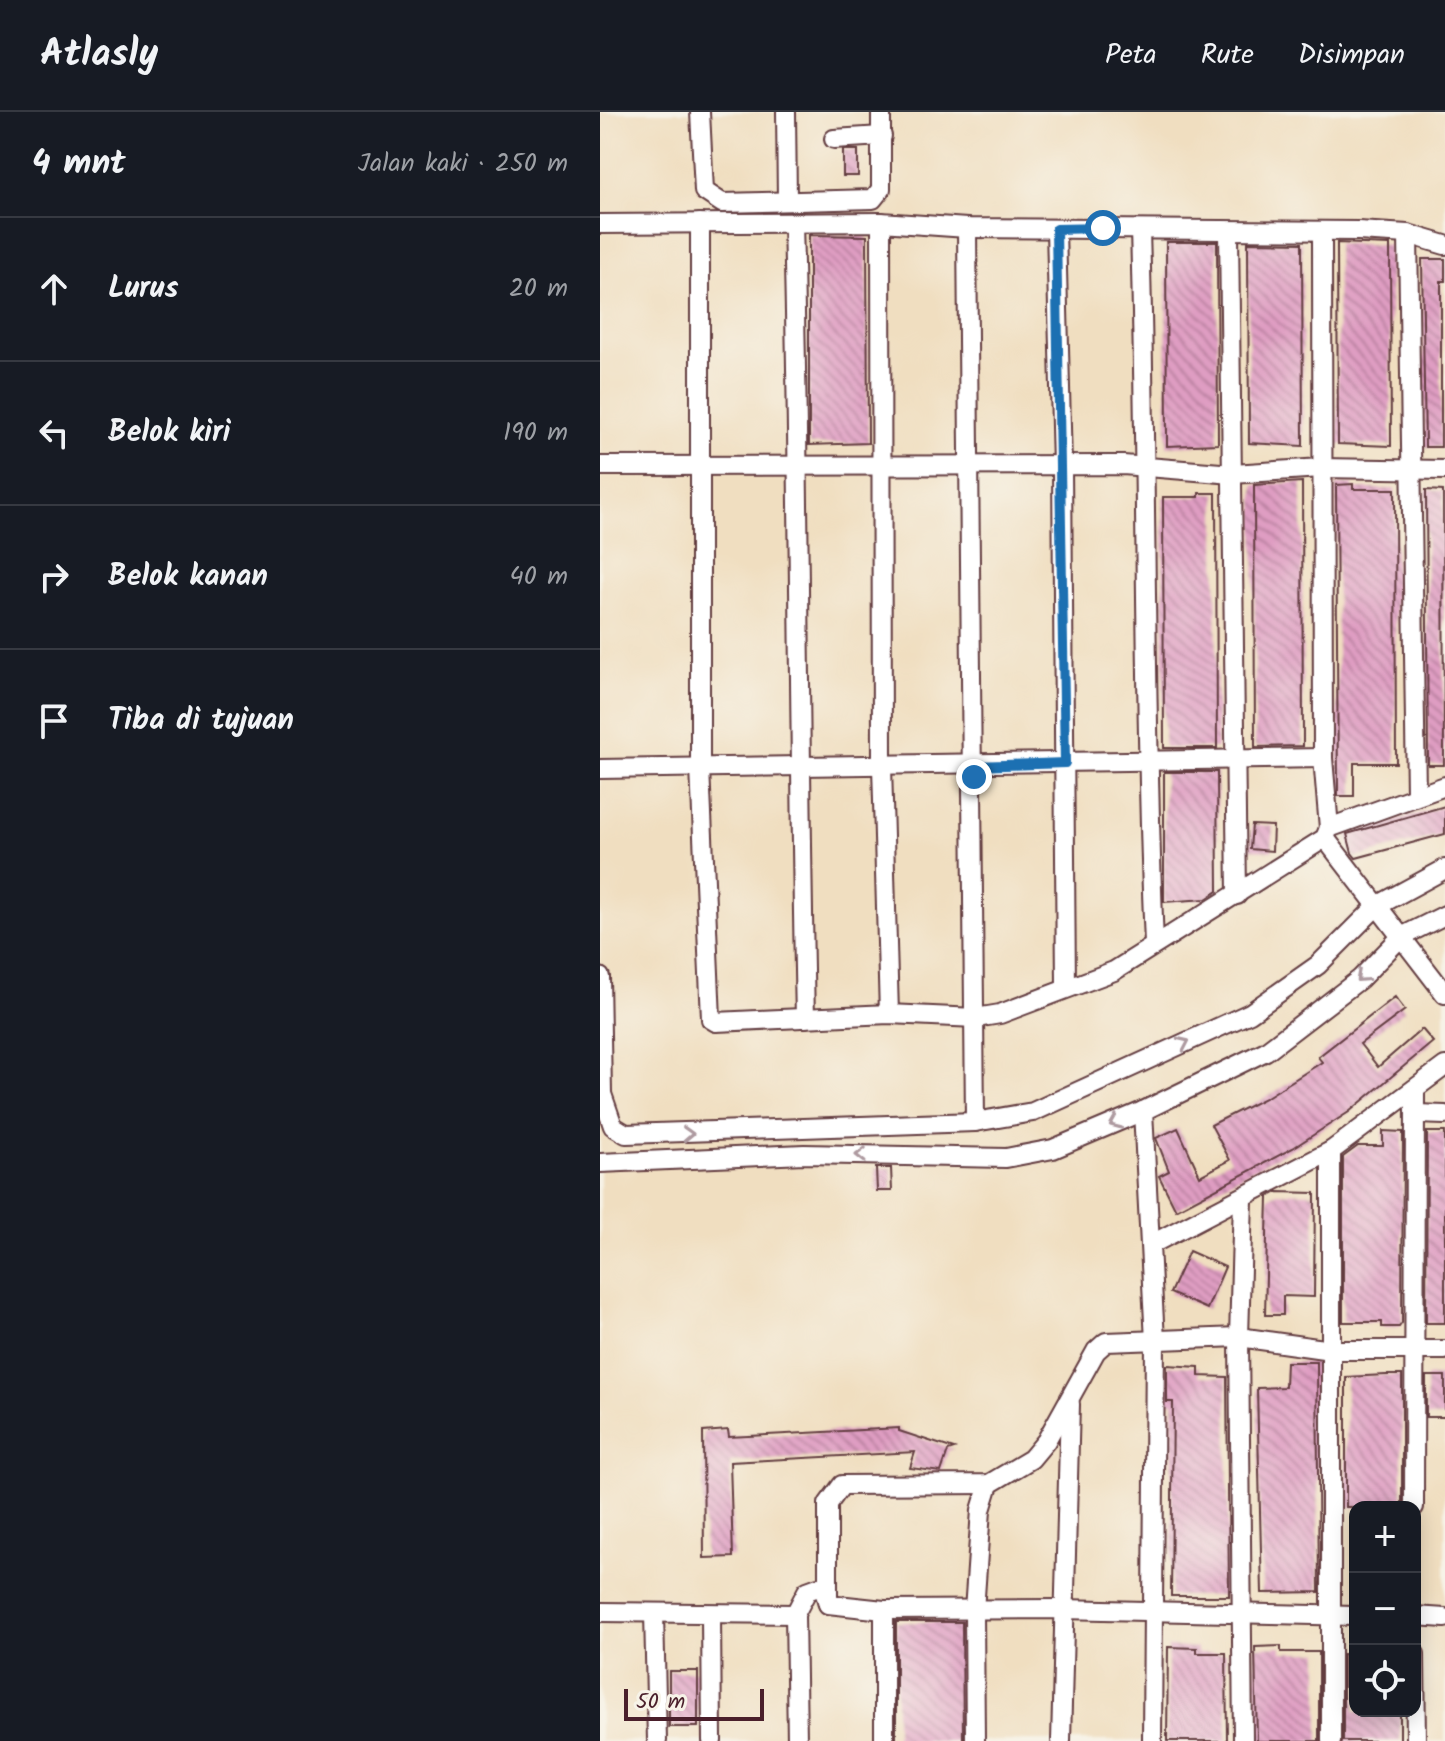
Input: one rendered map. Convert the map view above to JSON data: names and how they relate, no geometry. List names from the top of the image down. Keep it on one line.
{"scale_bar":"50 m","page":{"header":"Atlasly","nav":["Peta","Rute","Disimpan"],"heading":["4 mnt","Jalan kaki · 250 m"],"list":[["Lurus","20 m"],["Belok kiri","190 m"],["Belok kanan","40 m"],"Tiba di tujuan"],"map_buttons":["+","−"],"scale":"50 m"}}
